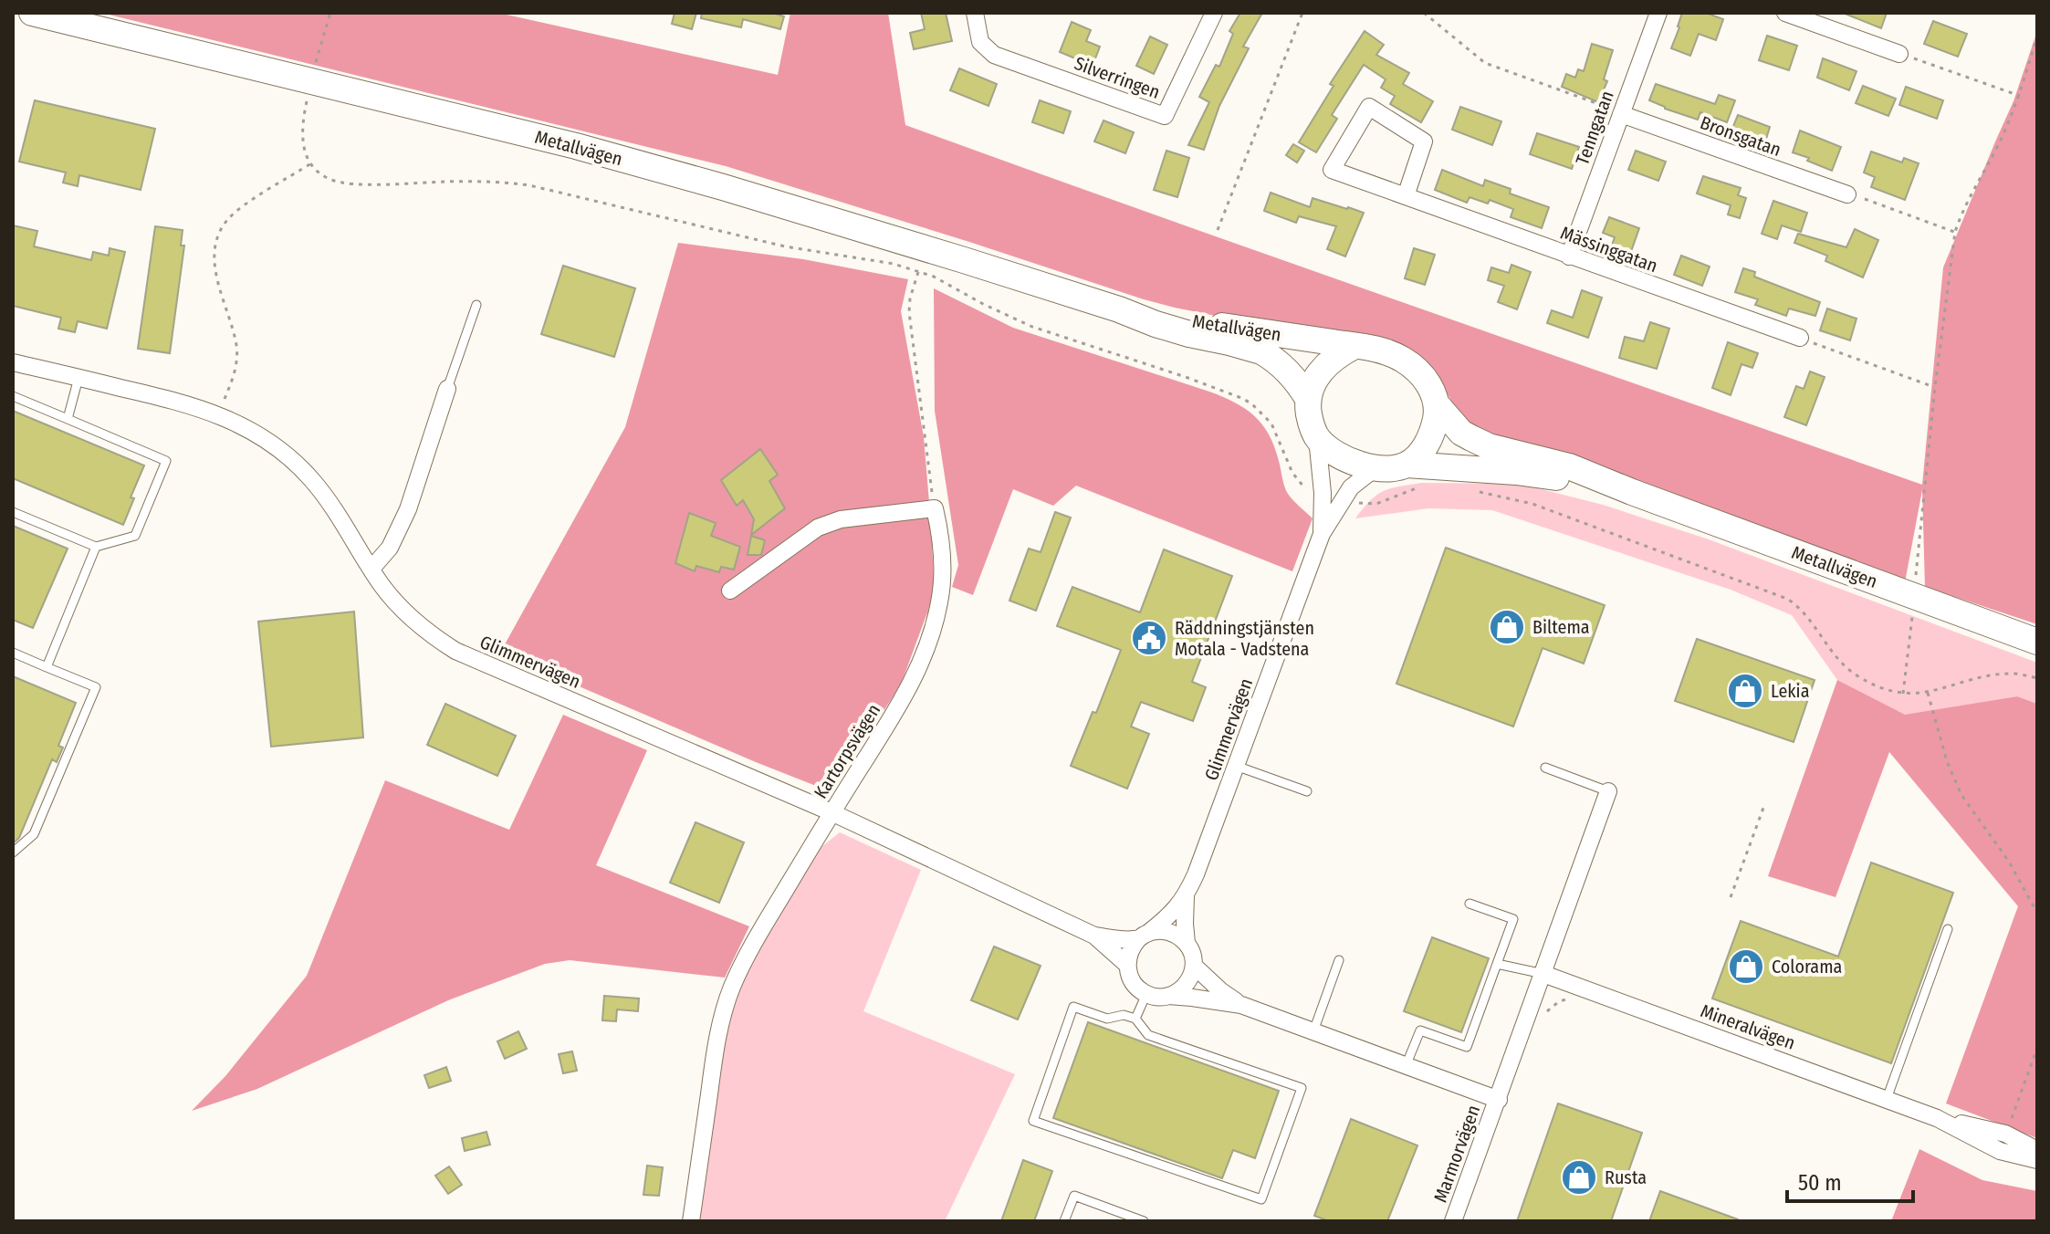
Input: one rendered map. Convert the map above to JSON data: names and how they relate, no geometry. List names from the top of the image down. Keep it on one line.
{"streets":{"main road":["Metallvägen"],"street":["Silverringen","Tenngatan","Bronsgatan","Mässinggatan","Glimmervägen","Kartorpsvägen","Mineralvägen","Marmorvägen"]},"crossings":[["Tenngatan","Bronsgatan"],["Tenngatan","Mässinggatan"],["Metallvägen","Glimmervägen"],["Glimmervägen","Kartorpsvägen"]],"places":{"shop":["Biltema","Lekia","Colorama","Rusta"],"public building":["Räddningstjänsten Motala - Vadstena"]},"scale_bar":"50 m"}
